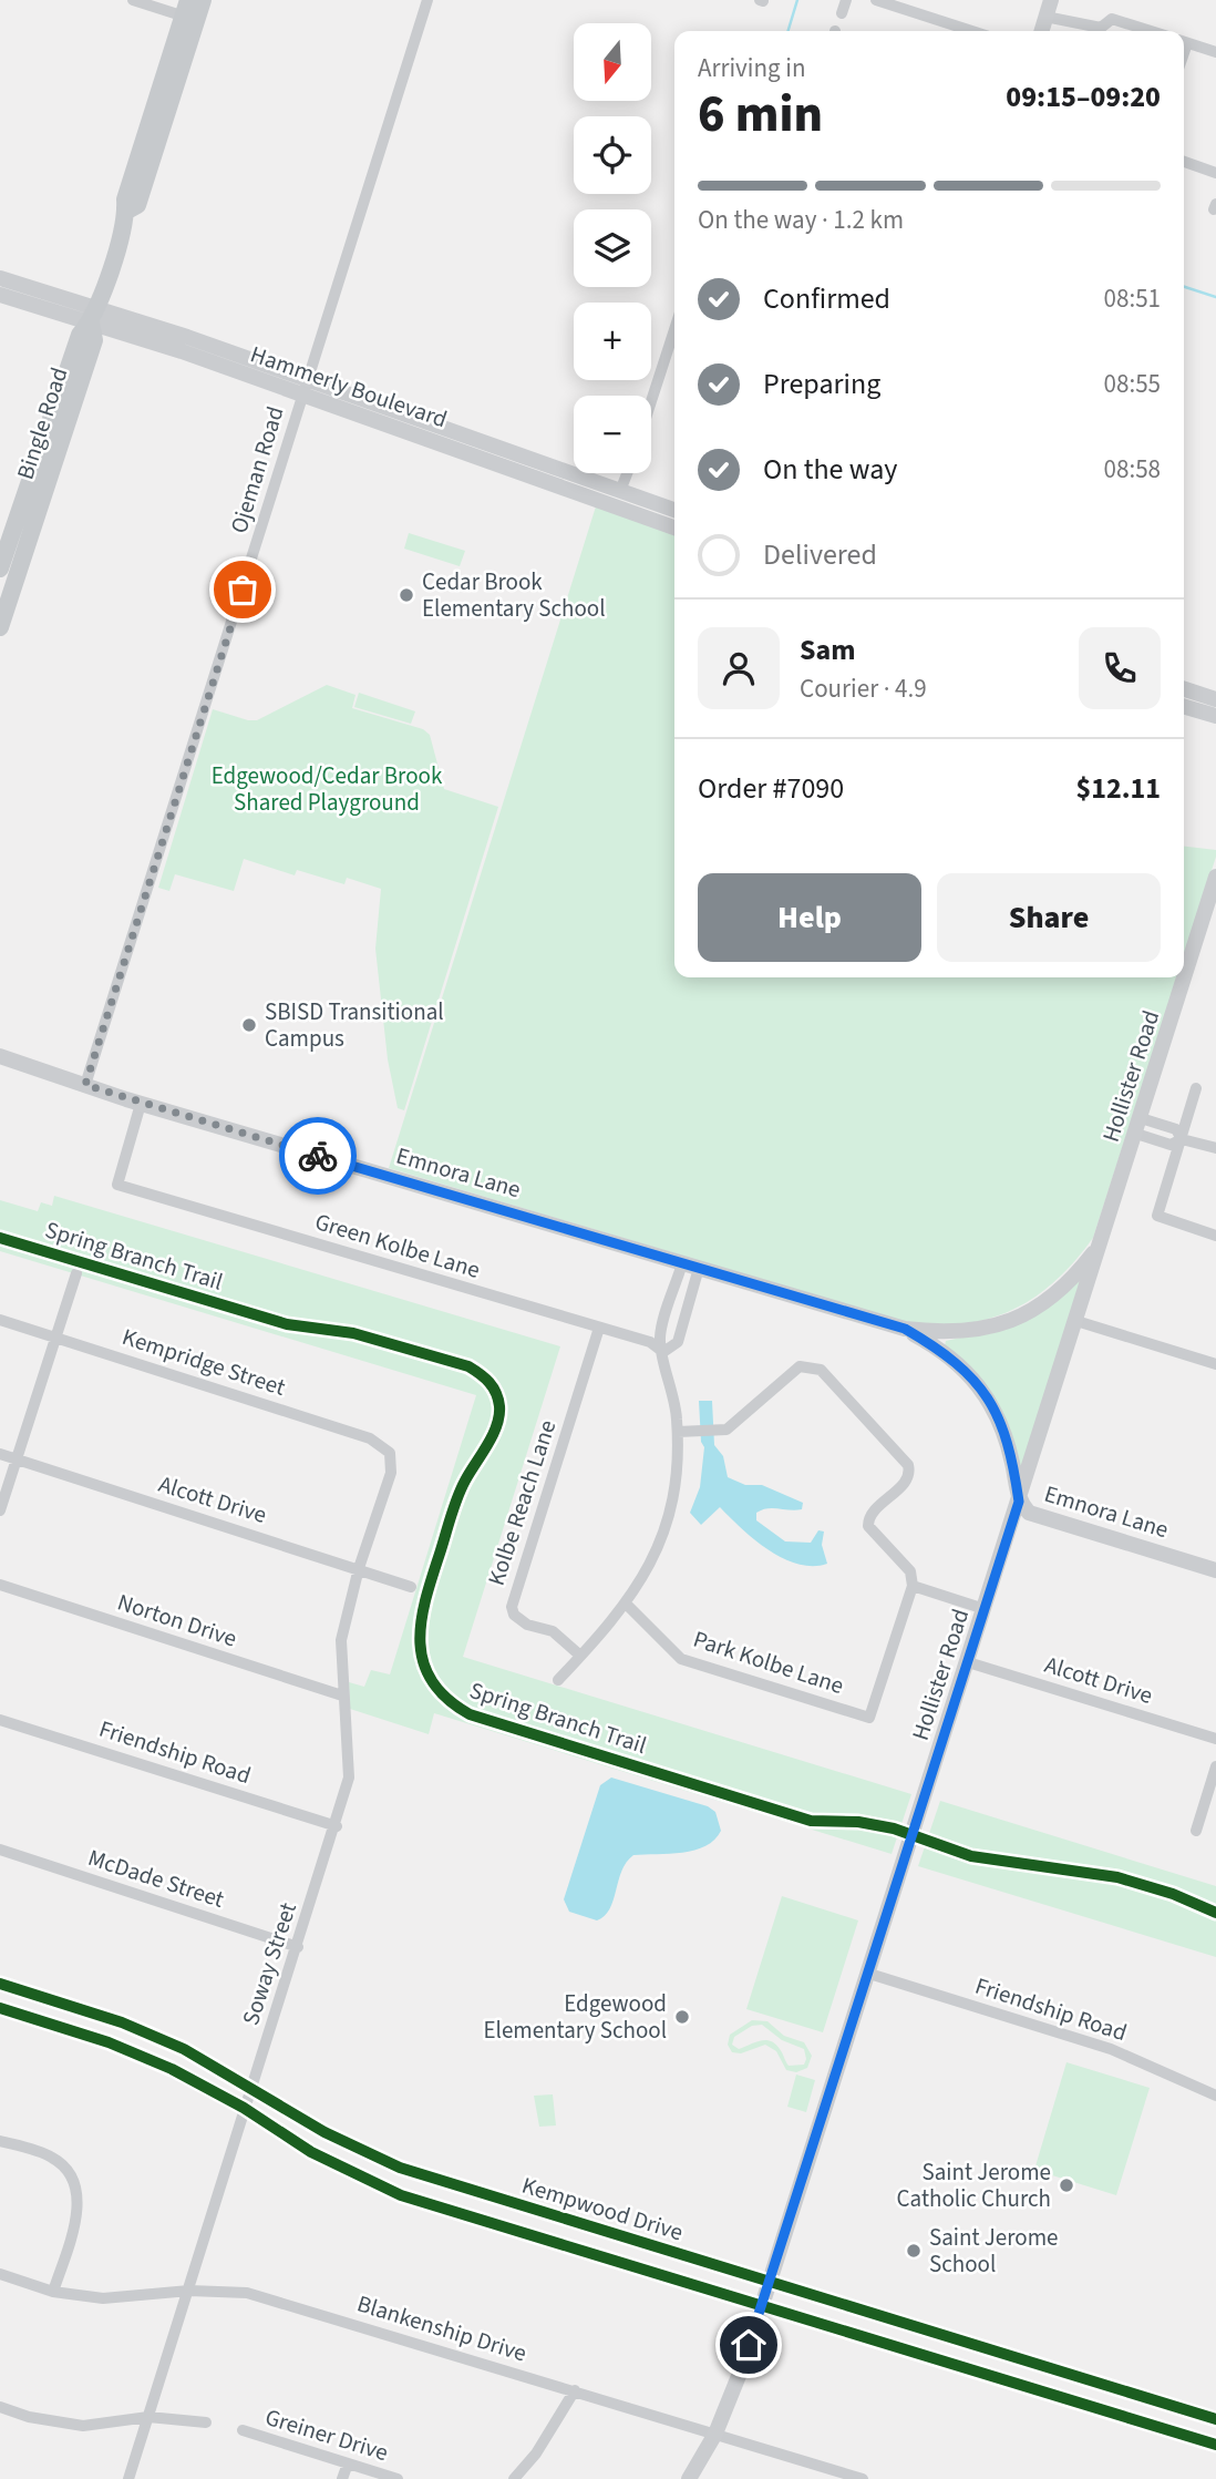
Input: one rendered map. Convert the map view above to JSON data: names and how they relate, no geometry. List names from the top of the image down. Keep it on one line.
{"streets":{"main road":["Hammerly Boulevard","Bingle Road","Hollister Road","Emnora Lane","Kempwood Drive"],"street":["Ojeman Road","Green Kolbe Lane","Kempridge Street","Alcott Drive","Kolbe Reach Lane","Norton Drive","Park Kolbe Lane","Friendship Road","McDade Street","Soway Street","Blankenship Drive","Greiner Drive"],"cycle path":["Spring Branch Trail"]},"crossings":[["Hammerly Boulevard","Bingle Road"],["Hammerly Boulevard","Ojeman Road"],["Ojeman Road","Emnora Lane"],["Hollister Road","Emnora Lane"],["Hollister Road","Alcott Drive"],["Hollister Road","Friendship Road"],["Hollister Road","Kempwood Drive"],["Hollister Road","Blankenship Drive"],["Emnora Lane","Green Kolbe Lane"],["Green Kolbe Lane","Kolbe Reach Lane"],["Kempridge Street","Soway Street"],["Alcott Drive","Soway Street"],["Norton Drive","Soway Street"],["Friendship Road","Soway Street"],["McDade Street","Soway Street"],["Soway Street","Kempwood Drive"],["Soway Street","Blankenship Drive"]],"parks":["Edgewood/Cedar Brook Shared Playground"],"places":["Cedar Brook Elementary School","SBISD Transitional Campus","Edgewood Elementary School","Saint Jerome Catholic Church","Saint Jerome School"],"north":"bottom","page":{"map_buttons":["+","−"],"heading":["6 min","Arriving in","09:15–09:20"],"panel":["Sam","Courier · 4.9","Order #7090","$12.11"],"bar":"On the way · 1.2 km","list":[["Confirmed","08:51"],["Preparing","08:55"],["On the way","08:58"],"Delivered"],"buttons":["Help","Share"]}}
